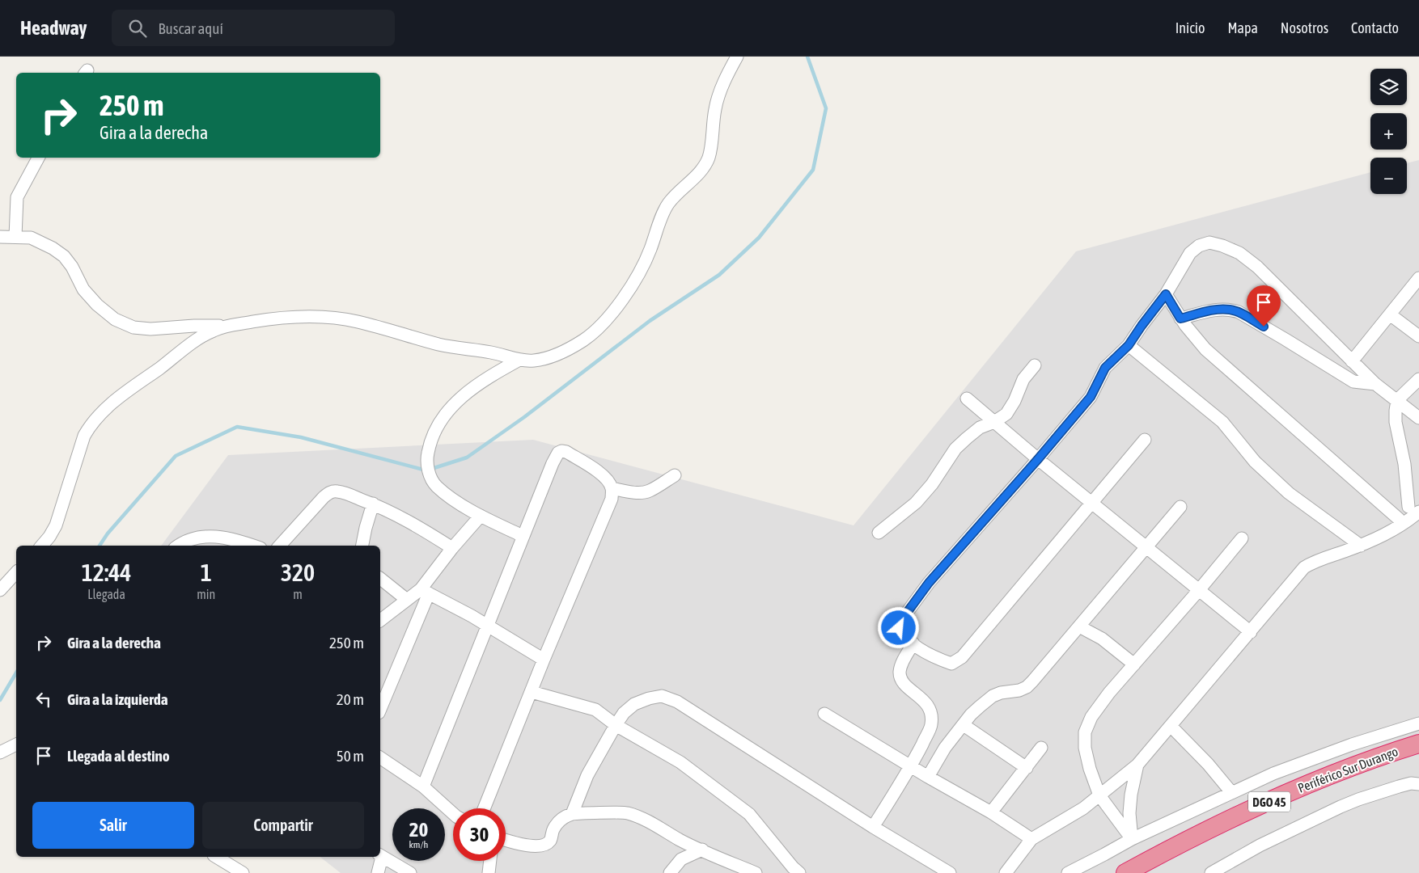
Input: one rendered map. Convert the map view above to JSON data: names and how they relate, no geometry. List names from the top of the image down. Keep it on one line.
{"streets":{"highway":["Periférico Sur Durango","DGO 45"]},"page":{"header":"Headway","search":"Buscar aquí","nav":["Inicio","Mapa","Nosotros","Contacto"],"map_buttons":["+","−"],"turn":["250 m","Gira a la derecha"],"eta":["12:44","Llegada","1","min","320","m"],"list":[{"name":"Gira a la derecha","value":"250 m"},{"name":"Gira a la izquierda","value":"20 m"},{"name":"Llegada al destino","value":"50 m"}],"buttons":["Salir","Compartir"],"speed":"20 km/h","limit":"30"}}
